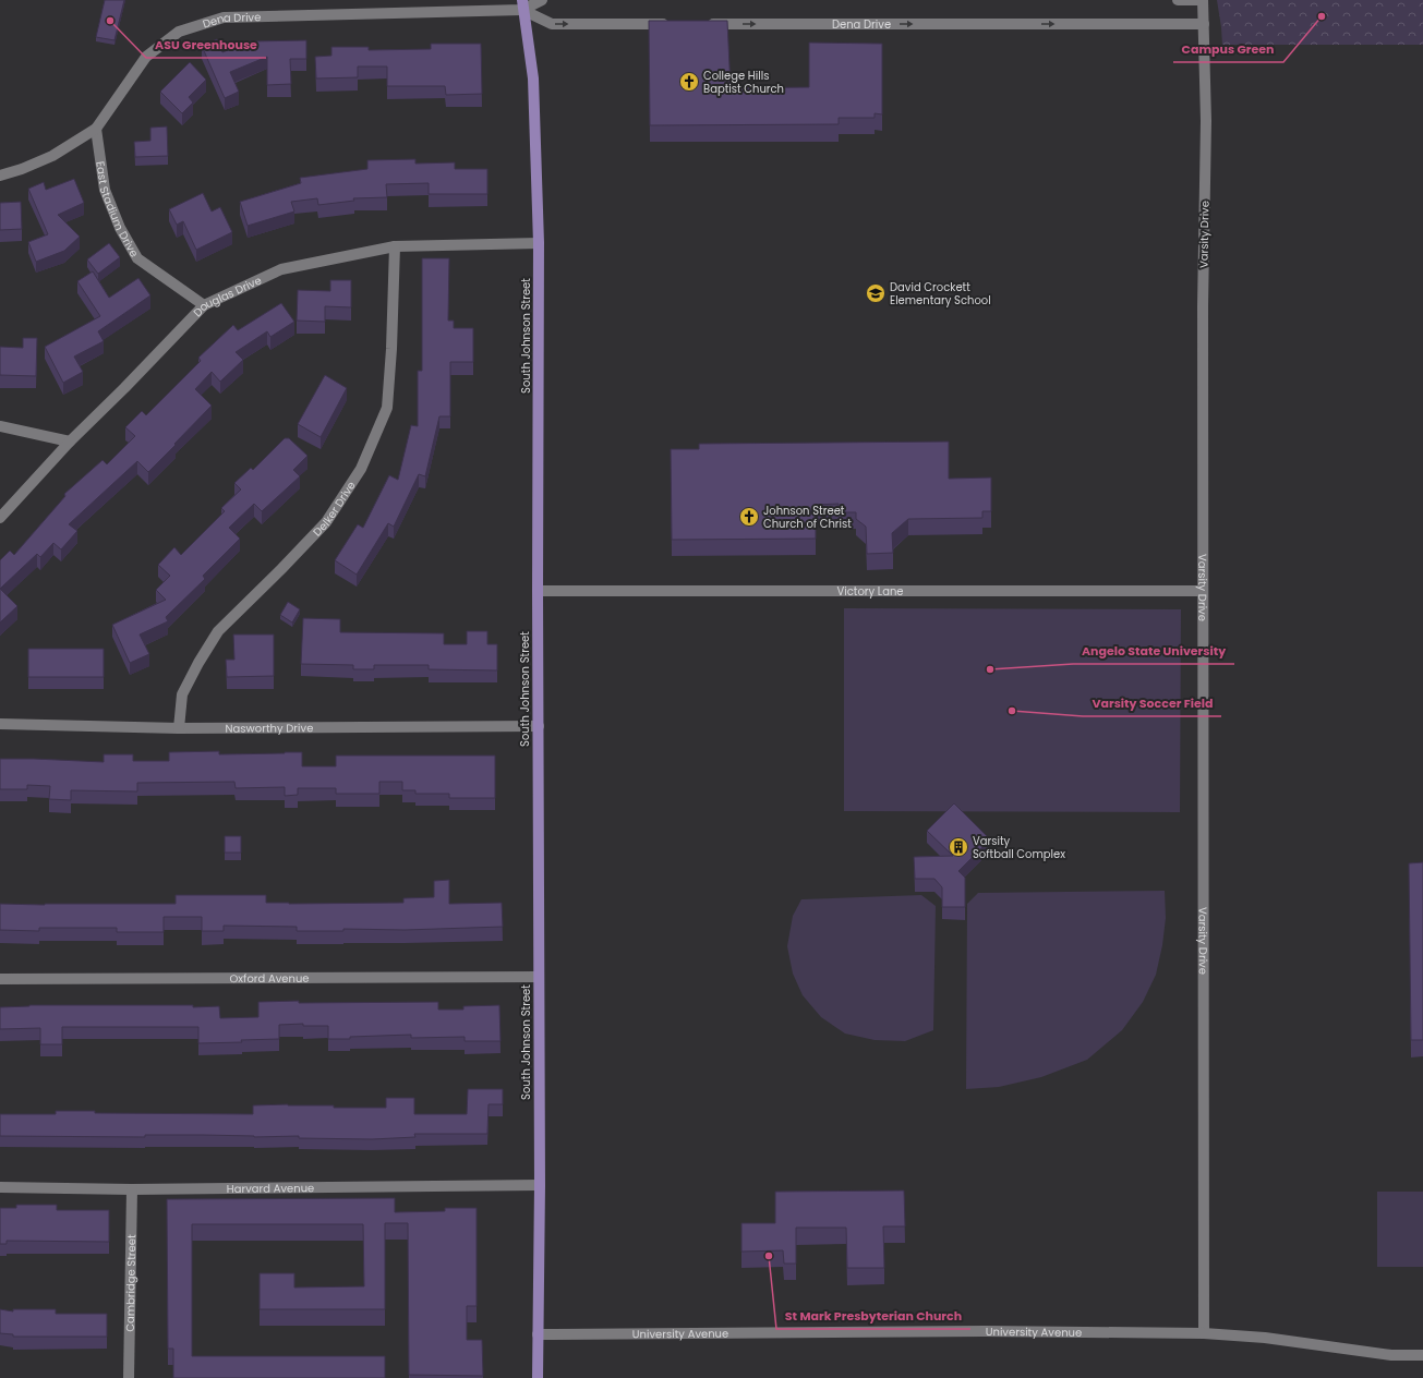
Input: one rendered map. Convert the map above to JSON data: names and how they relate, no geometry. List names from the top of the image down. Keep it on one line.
{"streets":{"main road":["South Johnson Street"],"street":["Dena Drive","East Stadium Drive","Varsity Drive","Douglas Drive","Delker Drive","Victory Lane","Nasworthy Drive","Oxford Avenue","Harvard Avenue","Cambridge Street","University Avenue"]},"crossings":[["Dena Drive","East Stadium Drive"],["Dena Drive","Varsity Drive"],["Dena Drive","South Johnson Street"],["East Stadium Drive","Douglas Drive"],["Varsity Drive","Victory Lane"],["Varsity Drive","University Avenue"],["Douglas Drive","South Johnson Street"],["Douglas Drive","Delker Drive"],["South Johnson Street","Victory Lane"],["South Johnson Street","Nasworthy Drive"],["South Johnson Street","Oxford Avenue"],["South Johnson Street","Harvard Avenue"],["South Johnson Street","University Avenue"],["Delker Drive","Nasworthy Drive"],["Harvard Avenue","Cambridge Street"]],"one_way":["Dena Drive"],"places":{"other":["Campus Green","ASU Greenhouse","Angelo State University","Varsity Soccer Field","St Mark Presbyterian Church"],"church":["College Hills Baptist Church","Johnson Street Church of Christ"],"school or university":["David Crockett Elementary School"],"building":["Varsity Softball Complex"]}}
